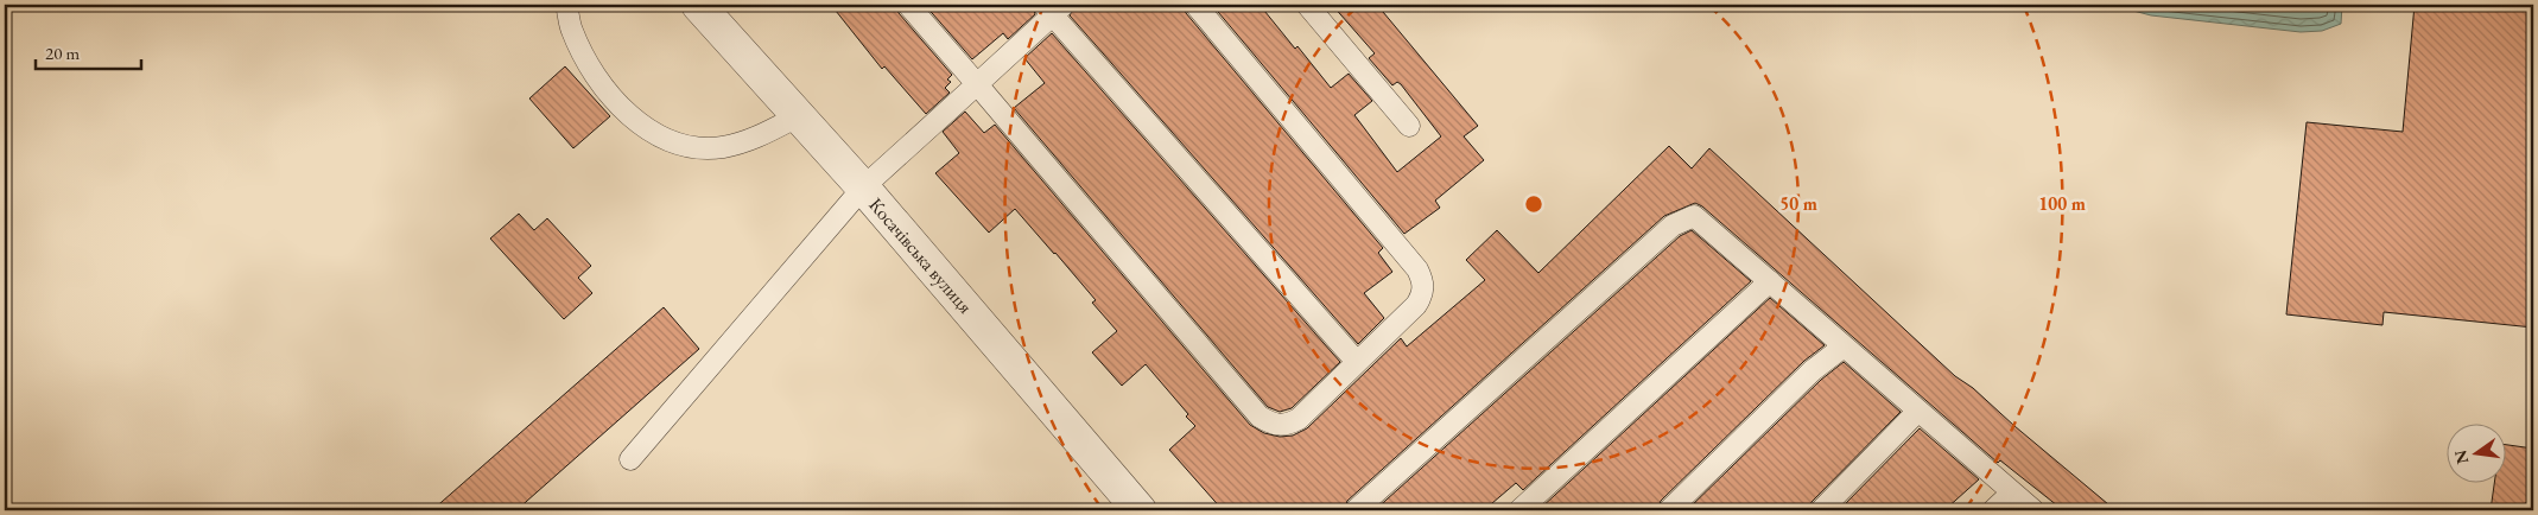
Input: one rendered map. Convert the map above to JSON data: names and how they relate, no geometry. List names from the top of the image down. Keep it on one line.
{"streets":{"street":["Косачівська вулиця"]},"scale_bar":"20 m","north":"left","rings":["50 m","100 m"]}
